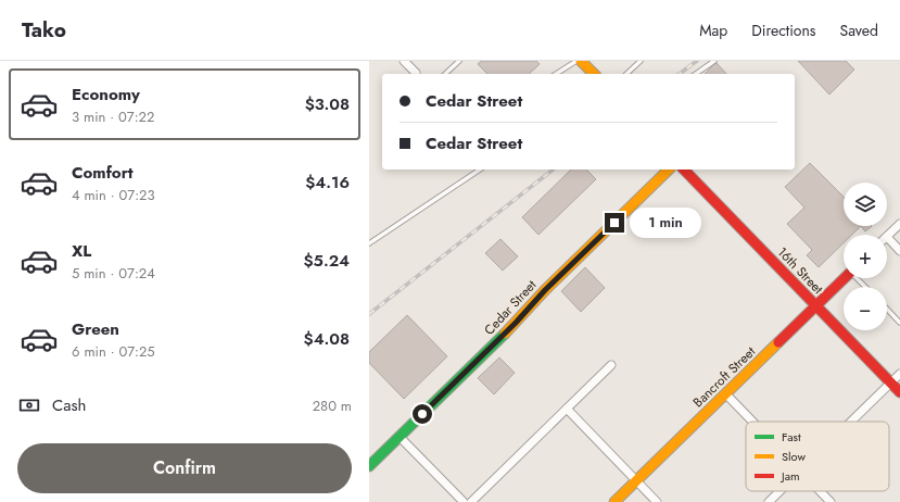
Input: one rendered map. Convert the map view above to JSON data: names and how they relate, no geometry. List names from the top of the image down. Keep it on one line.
{"streets":{"street":["16th Street","Cedar Street","Bancroft Street"]},"crossings":[["16th Street","Bancroft Street"]],"legend":["Fast","Slow","Jam"],"page":{"header":"Tako","nav":["Map","Directions","Saved"],"list":[{"name":"Economy","note":"3 min · 07:22","value":"$3.08"},{"name":"Comfort","note":"4 min · 07:23","value":"$4.16"},{"name":"XL","note":"5 min · 07:24","value":"$5.24"},{"name":"Green","note":"6 min · 07:25","value":"$4.08"}],"banner":["Cedar Street","Cedar Street"],"map_buttons":["+","−"],"bubble":"1 min","pay":["Cash","280 m"],"buttons":"Confirm"}}
